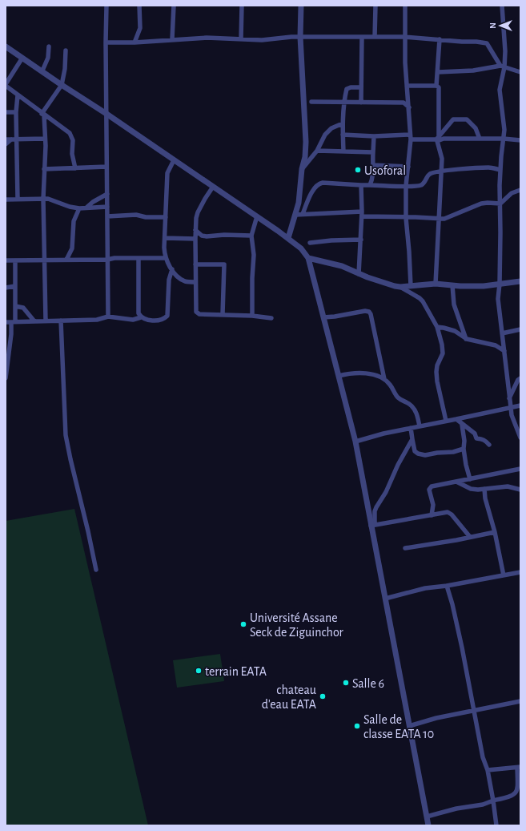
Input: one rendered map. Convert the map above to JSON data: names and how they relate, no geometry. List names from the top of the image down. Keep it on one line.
{"places":["Usoforal","Université Assane Seck de Ziguinchor","terrain EATA","Salle 6","chateau d'eau EATA","Salle de classe EATA 10"],"north":"left"}
